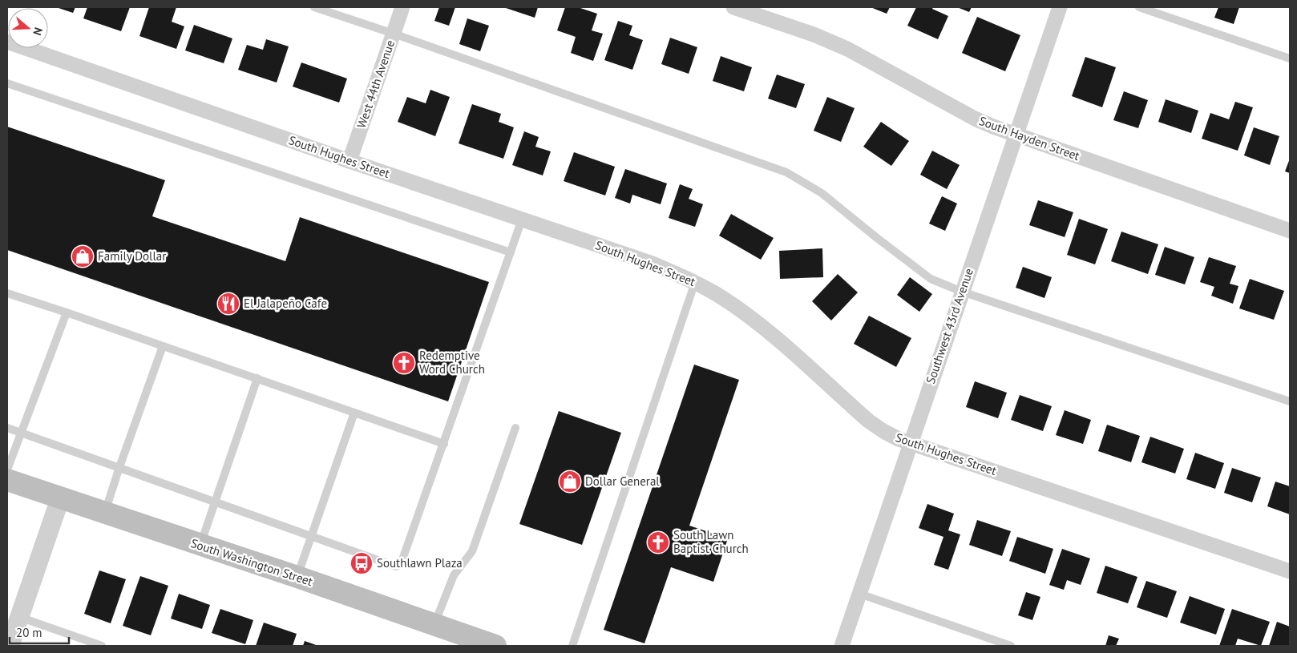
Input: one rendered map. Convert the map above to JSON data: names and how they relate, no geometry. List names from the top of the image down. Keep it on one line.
{"streets":{"main road":["South Washington Street"],"street":["West 44th Avenue","South Hayden Street","South Hughes Street","Southwest 43rd Avenue"]},"crossings":[["West 44th Avenue","South Hughes Street"],["South Hayden Street","Southwest 43rd Avenue"],["South Hughes Street","Southwest 43rd Avenue"]],"places":{"shop":["Family Dollar","Dollar General"],"restaurant":["El Jalapeño Cafe"],"church":["Redemptive Word Church","South Lawn Baptist Church"],"bus stop":["Southlawn Plaza"]},"scale_bar":"20 m","north":"right"}
